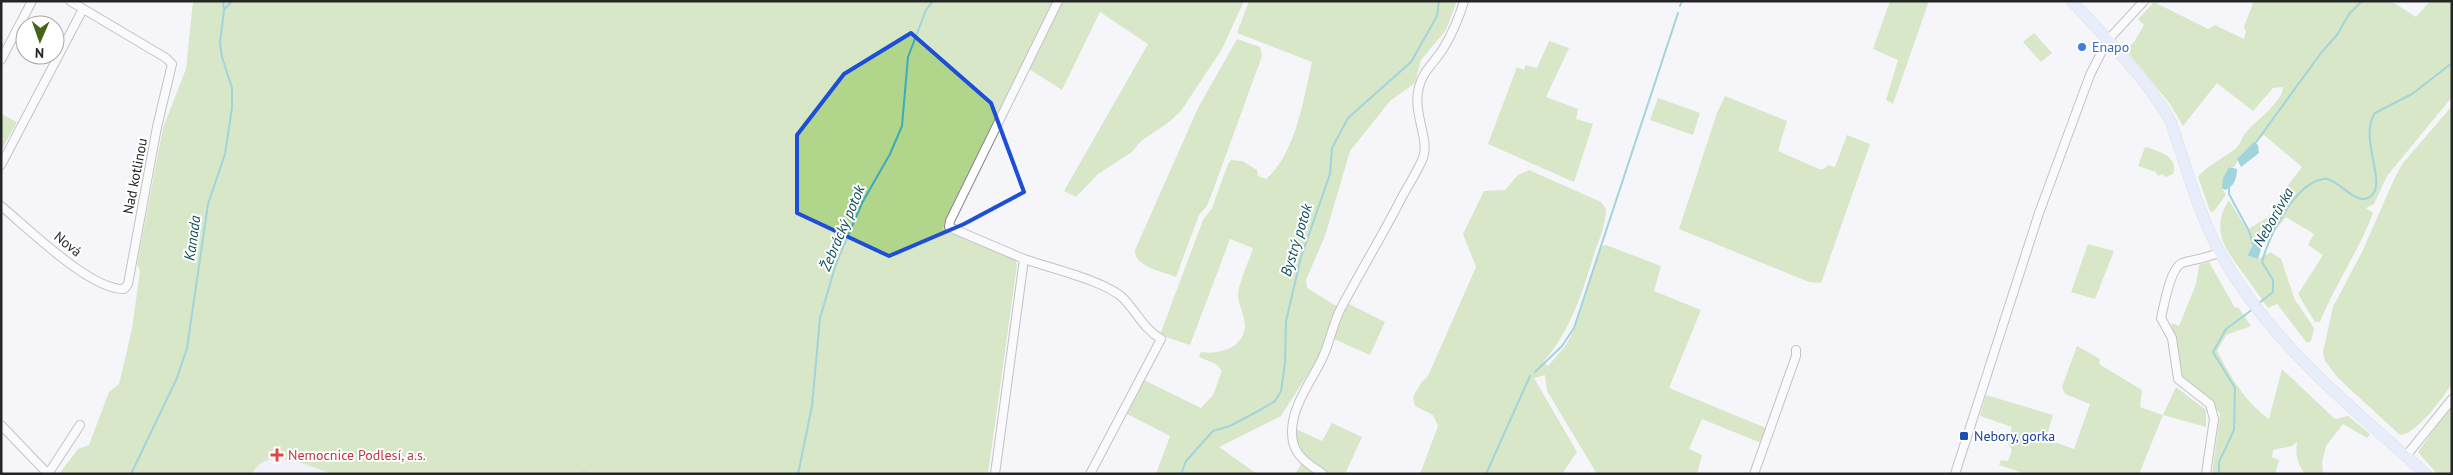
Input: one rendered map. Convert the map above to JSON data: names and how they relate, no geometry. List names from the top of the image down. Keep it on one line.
{"streets":{"street":["Nad kotlinou","Nová"]},"crossings":[["Nad kotlinou","Nová"]],"water":["Neborůvka","Žebrácký potok","Kanada","Bystrý potok"],"places":{"other":["Enapo"],"transit":["Nebory, gorka"],"health":["Nemocnice Podlesí, a.s."]},"north":"bottom"}
